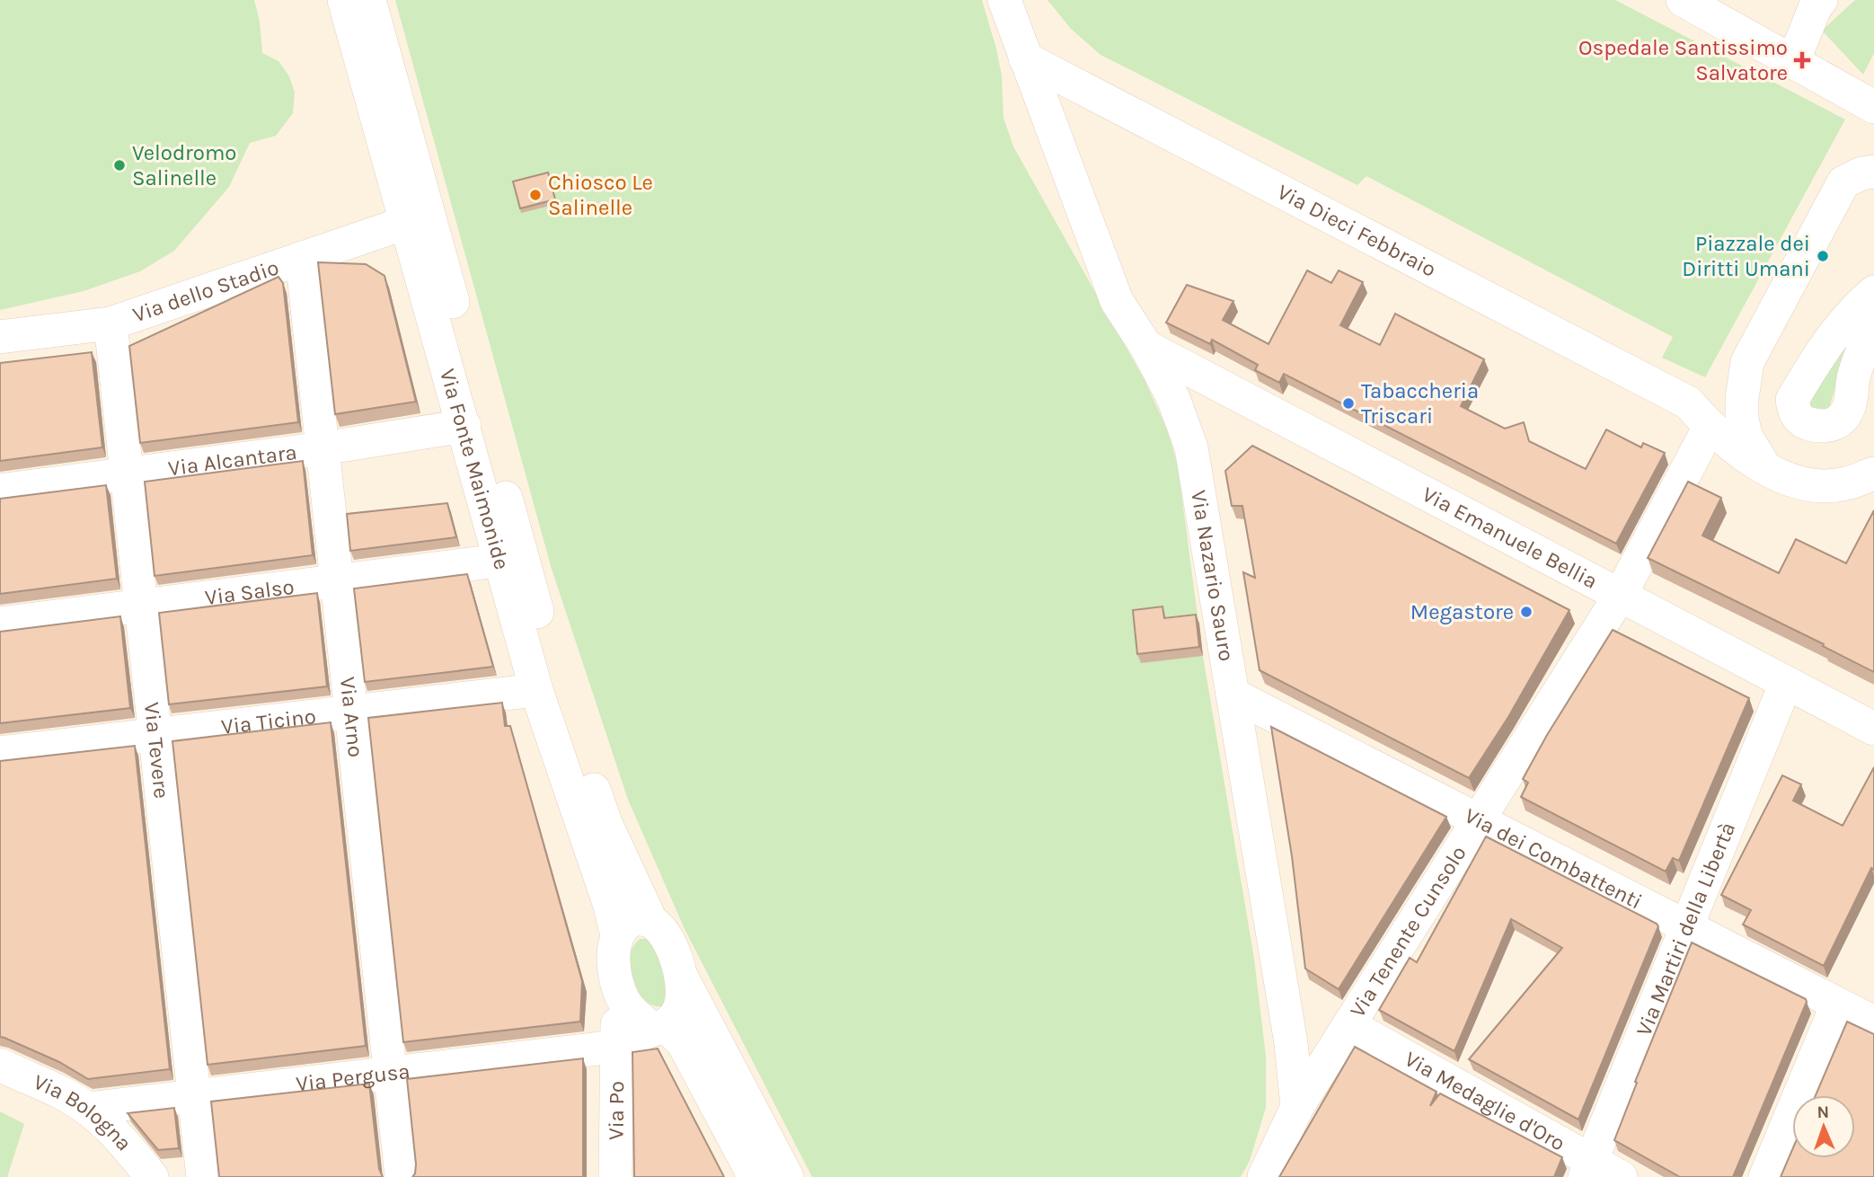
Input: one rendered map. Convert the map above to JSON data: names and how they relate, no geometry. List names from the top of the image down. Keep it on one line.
{"streets":{"street":["Via Dieci Febbraio","Via dello Stadio","Via Alcantara","Via Fonte Maimonide","Via Emanuele Bellia","Via Nazario Sauro","Via Salso","Via Arno","Via Ticino","Via Tevere","Via dei Combattenti","Via Martiri della Libertà","Via Tenente Cunsolo","Via Pergusa","Via Medaglie d'Oro","Via Po","Via Bologna"]},"crossings":[["Via Dieci Febbraio","Via Nazario Sauro"],["Via dello Stadio","Via Fonte Maimonide"],["Via dello Stadio","Via Arno"],["Via dello Stadio","Via Tevere"],["Via Alcantara","Via Fonte Maimonide"],["Via Alcantara","Via Arno"],["Via Alcantara","Via Tevere"],["Via Fonte Maimonide","Via Salso"],["Via Fonte Maimonide","Via Ticino"],["Via Fonte Maimonide","Via Pergusa"],["Via Fonte Maimonide","Via Po"],["Via Emanuele Bellia","Via Nazario Sauro"],["Via Emanuele Bellia","Via Martiri della Libertà"],["Via Emanuele Bellia","Via Tenente Cunsolo"],["Via Nazario Sauro","Via dei Combattenti"],["Via Nazario Sauro","Via Tenente Cunsolo"],["Via Salso","Via Arno"],["Via Salso","Via Tevere"],["Via Arno","Via Ticino"],["Via Arno","Via Pergusa"],["Via Ticino","Via Tevere"],["Via Tevere","Via Pergusa"],["Via dei Combattenti","Via Martiri della Libertà"],["Via dei Combattenti","Via Tenente Cunsolo"],["Via Martiri della Libertà","Via Medaglie d'Oro"],["Via Tenente Cunsolo","Via Medaglie d'Oro"],["Via Pergusa","Via Po"],["Via Pergusa","Via Bologna"]],"places":{"health":["Ospedale Santissimo Salvatore"],"other":["Velodromo Salinelle","Chiosco Le Salinelle","Piazzale dei Diritti Umani","Tabaccheria Triscari","Megastore"]},"north":"top"}
